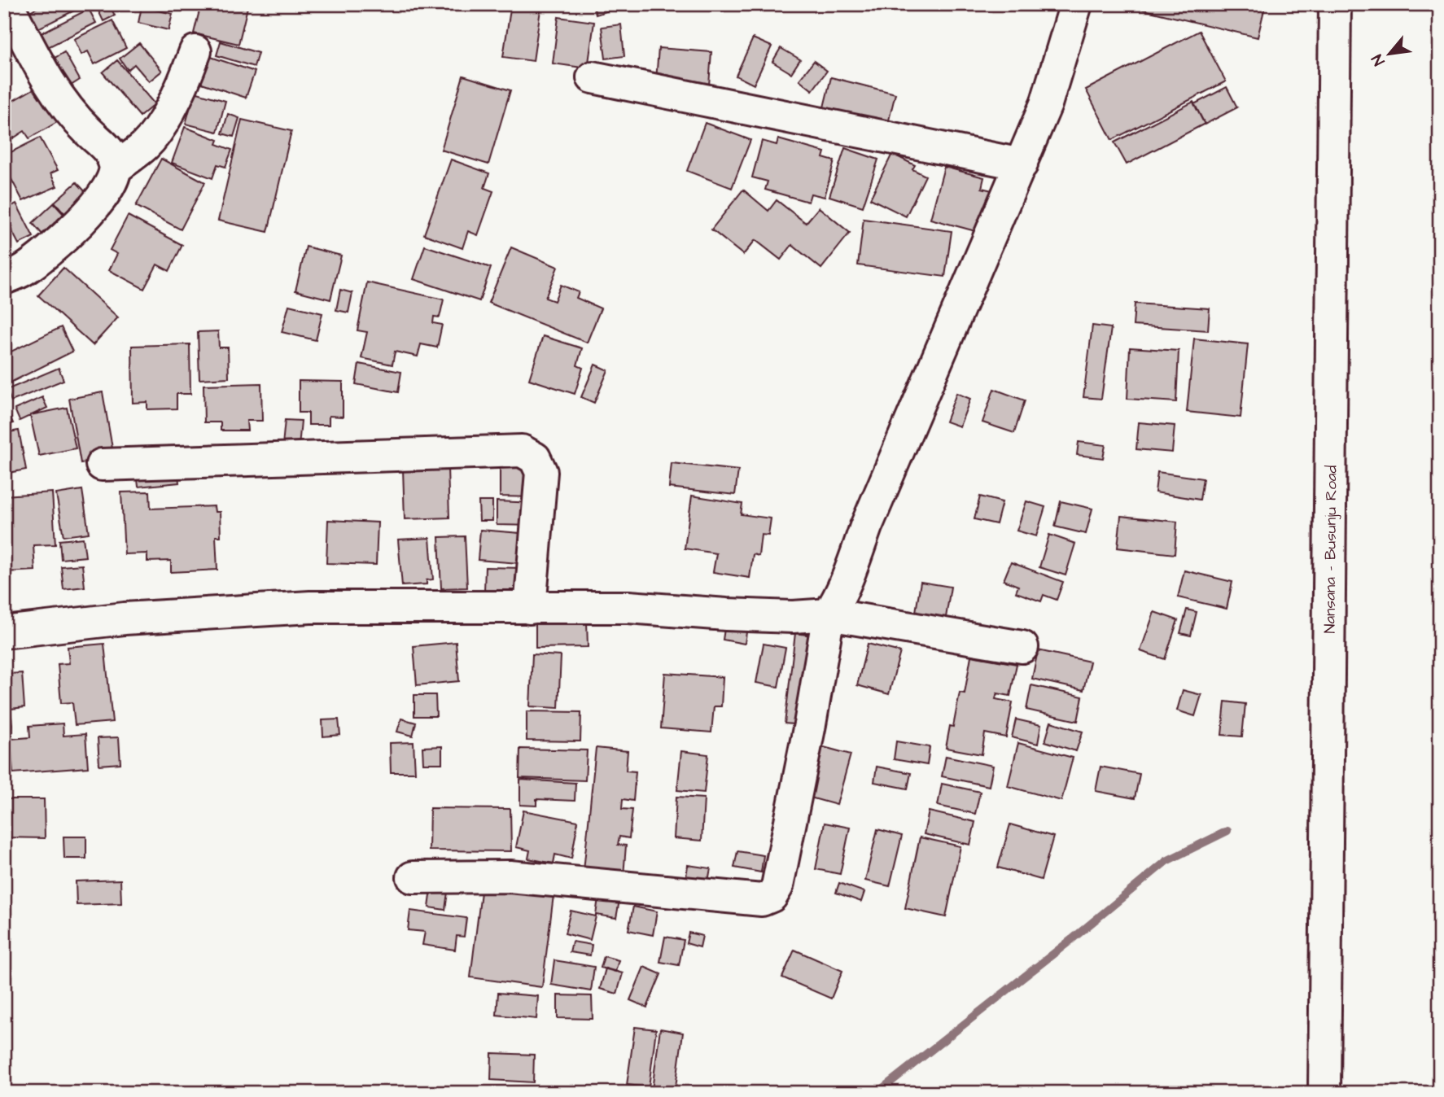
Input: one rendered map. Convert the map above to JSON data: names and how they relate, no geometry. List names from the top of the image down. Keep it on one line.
{"streets":{"street":["Nansana - Busunju Road"]},"north":"bottom left"}
